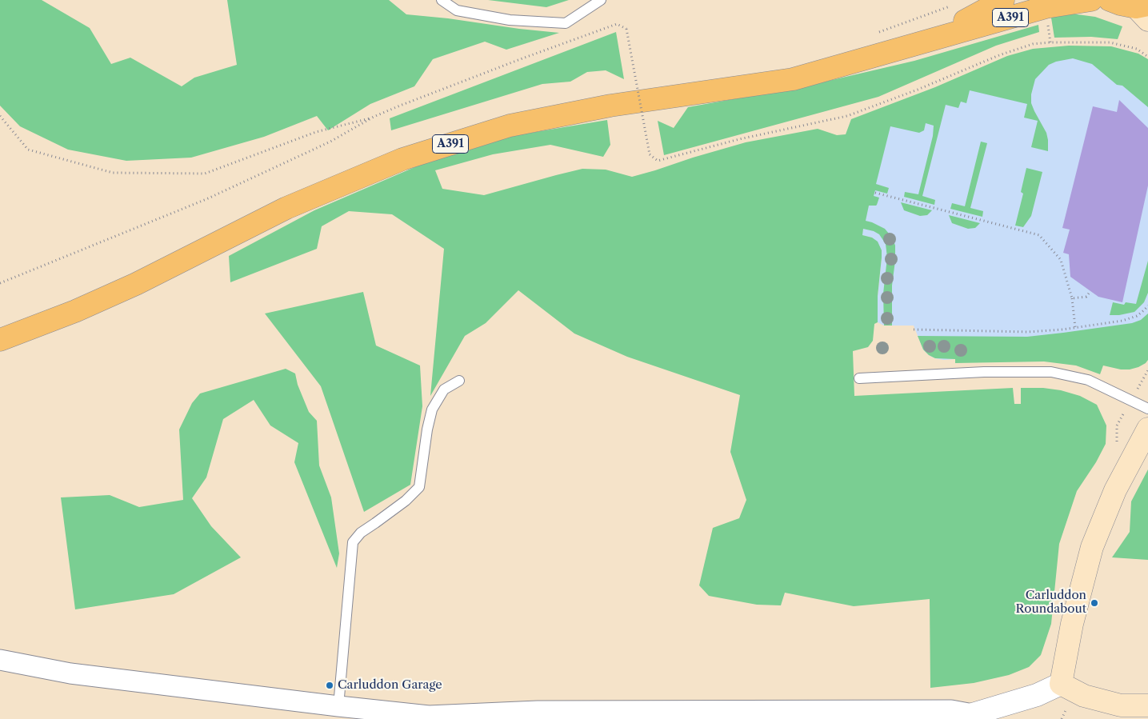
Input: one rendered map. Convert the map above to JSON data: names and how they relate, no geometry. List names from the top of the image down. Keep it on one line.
{"streets":{"highway":["A391"]},"places":["Carluddon Roundabout","Carluddon Garage"]}
